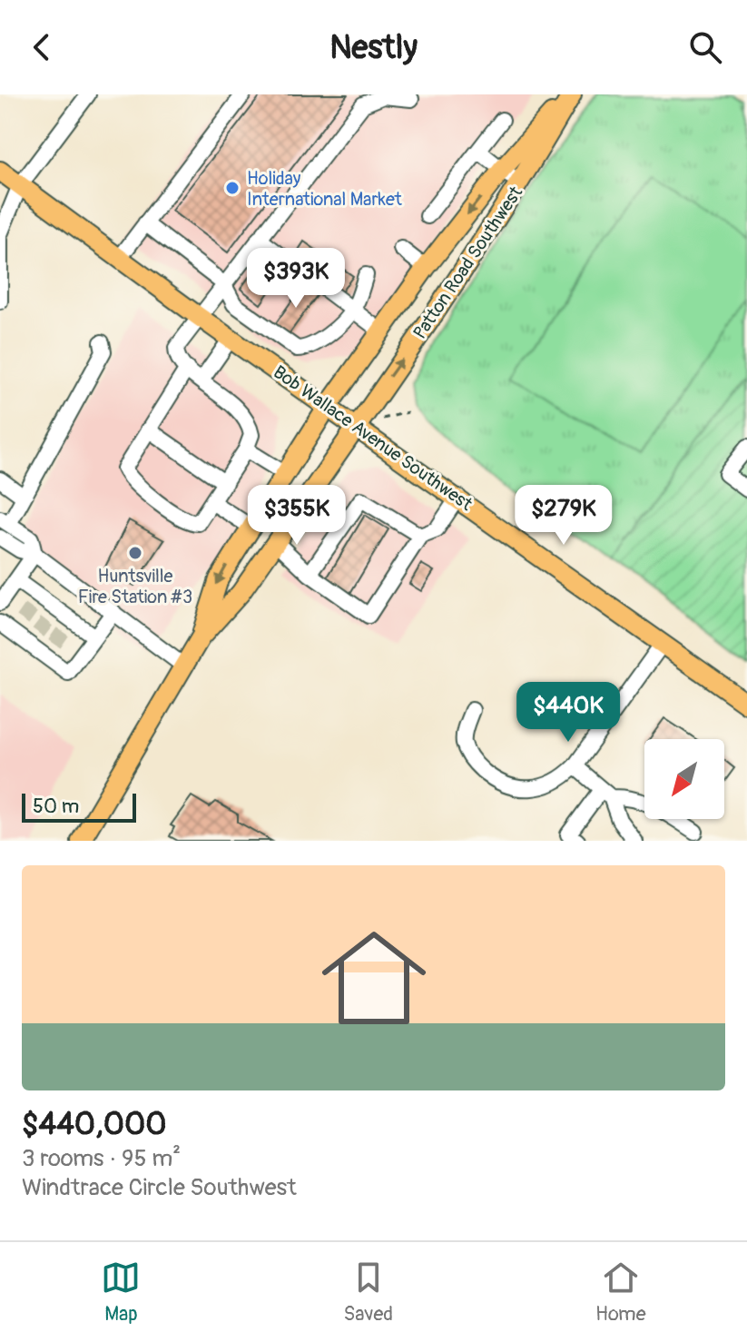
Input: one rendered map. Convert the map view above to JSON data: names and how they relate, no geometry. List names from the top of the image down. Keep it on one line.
{"streets":{"main road":["Patton Road Southwest","Bob Wallace Avenue Southwest"]},"crossings":[["Patton Road Southwest","Bob Wallace Avenue Southwest"]],"places":["Holiday International Market","Huntsville Fire Station #3"],"scale_bar":"50 m","north":"bottom left","page":{"header":"Nestly","price":["$393K","$355K","$279K","$440K"],"scale":"50 m","list":[{"name":"$440,000","note":"3 rooms · 95 m² · Windtrace Circle Southwest"}],"tabs":["Map","Saved","Home"]}}
